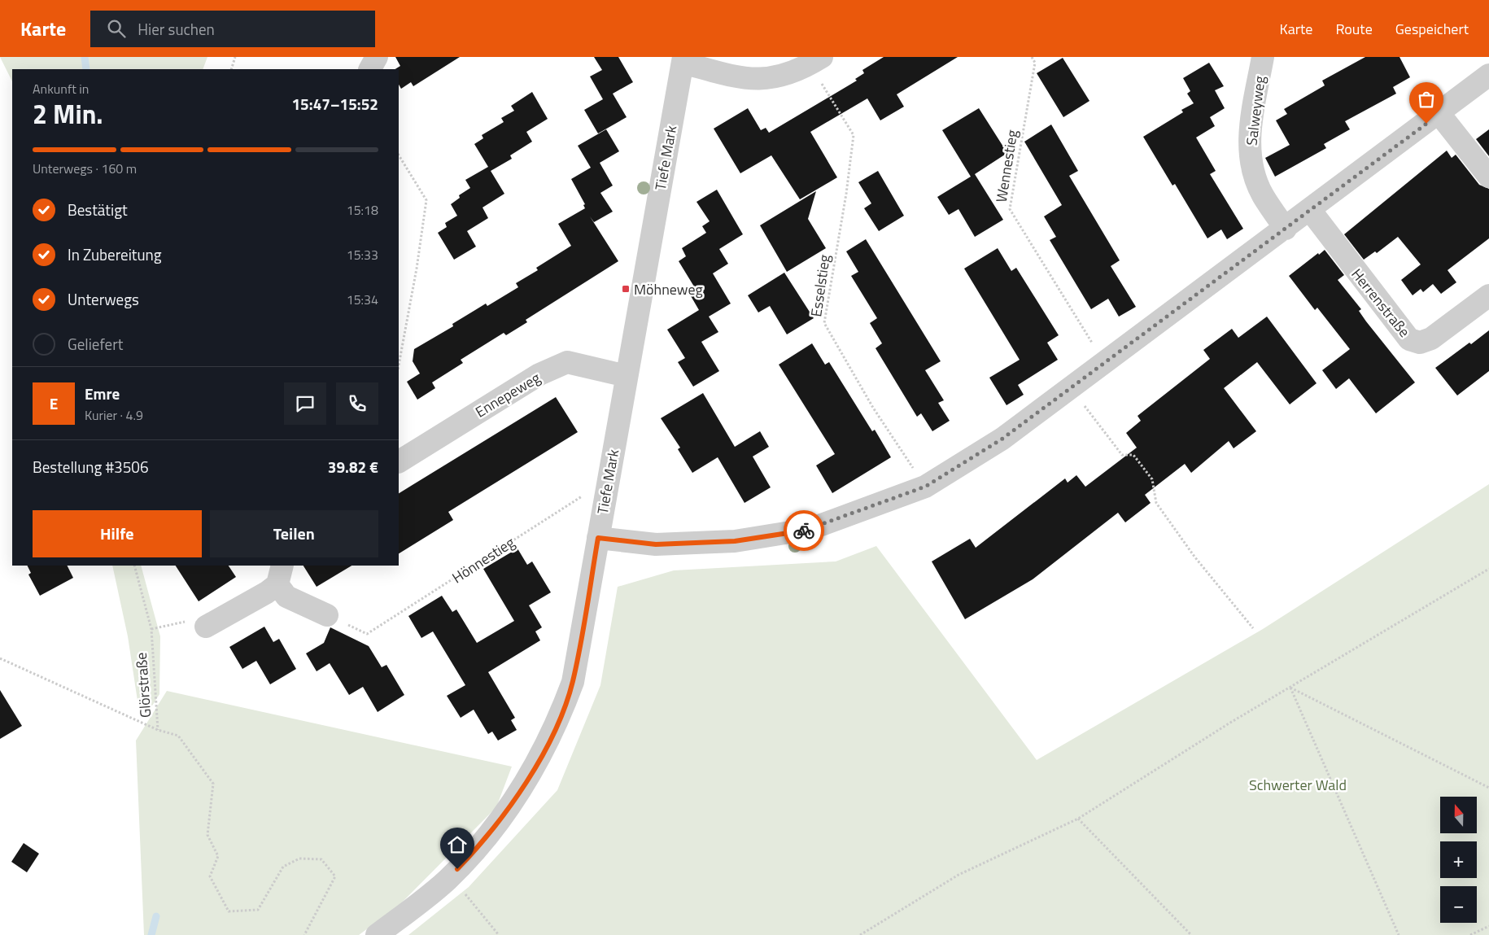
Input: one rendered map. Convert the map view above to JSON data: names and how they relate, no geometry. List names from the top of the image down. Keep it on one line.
{"streets":{"street":["Salweyweg","Tiefe Mark","Herrenstraße","Ennepeweg"],"path":["Wennestieg","Esselstieg","Hönnestieg","Glörstraße"]},"crossings":[["Tiefe Mark","Ennepeweg"],["Tiefe Mark","Hönnestieg"]],"parks":["Schwerter Wald"],"places":{"transit":["Möhneweg"]},"north":"top","page":{"header":"Karte","search":"Hier suchen","nav":["Karte","Route","Gespeichert"],"heading":["2 Min.","Ankunft in","15:47–15:52"],"panel":["Emre","Kurier · 4.9","Bestellung #3506","39.82 €"],"bar":"Unterwegs · 160 m","list":[["Bestätigt","15:18"],["In Zubereitung","15:33"],["Unterwegs","15:34"],"Geliefert"],"round":"E","buttons":["Hilfe","Teilen"],"map_buttons":["+","−"]}}
